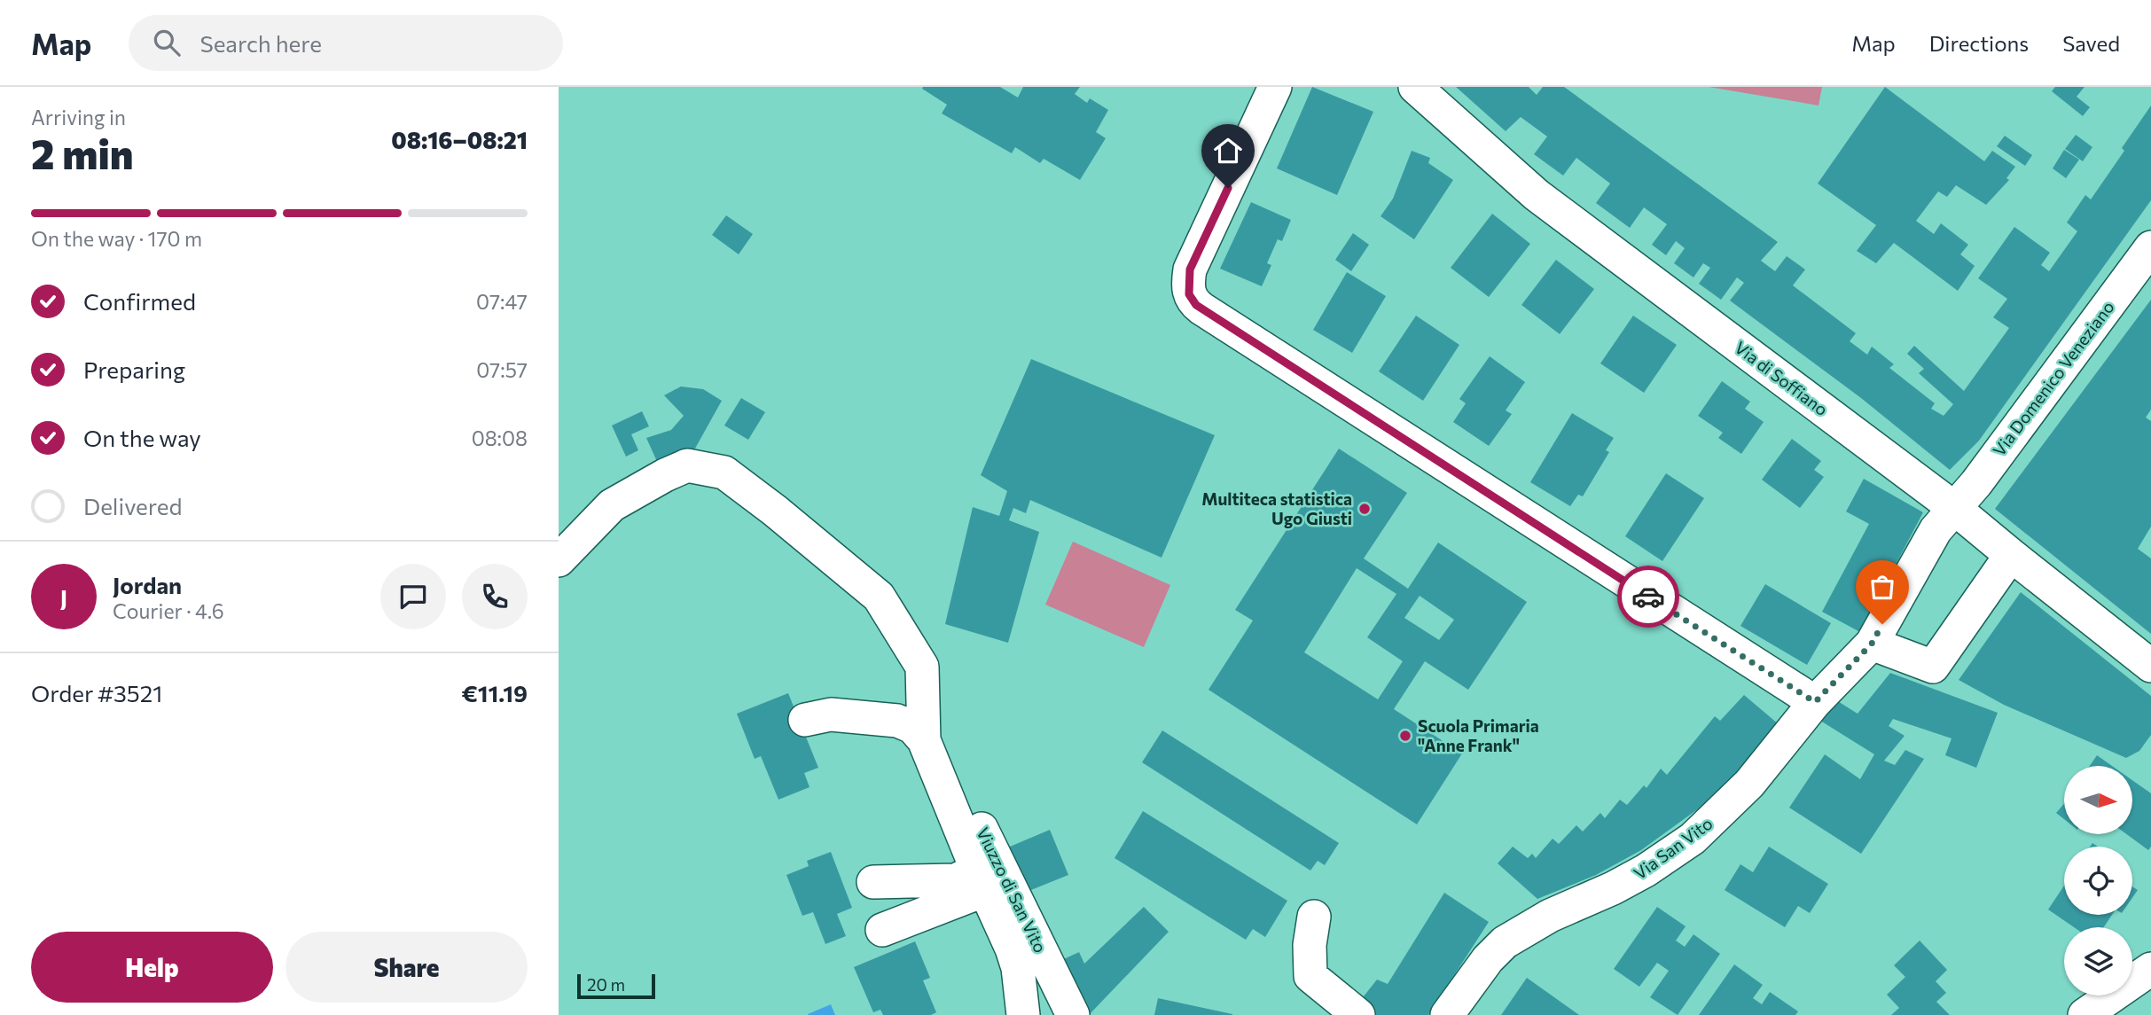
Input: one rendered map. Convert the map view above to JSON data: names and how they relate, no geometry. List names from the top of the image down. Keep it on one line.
{"streets":{"street":["Via di Soffiano","Via Domenico Veneziano","Via San Vito","Viuzzo di San Vito"]},"crossings":[["Via di Soffiano","Via Domenico Veneziano"],["Via Domenico Veneziano","Via San Vito"]],"places":["Multiteca statistica Ugo Giusti","Scuola Primaria \"Anne Frank\""],"scale_bar":"20 m","north":"right","page":{"header":"Map","search":"Search here","nav":["Map","Directions","Saved"],"heading":["2 min","Arriving in","08:16–08:21"],"panel":["Jordan","Courier · 4.6","Order #3521","€11.19"],"bar":"On the way · 170 m","list":[["Confirmed","07:47"],["Preparing","07:57"],["On the way","08:08"],"Delivered"],"round":"J","buttons":["Help","Share"],"scale":"20 m"}}
